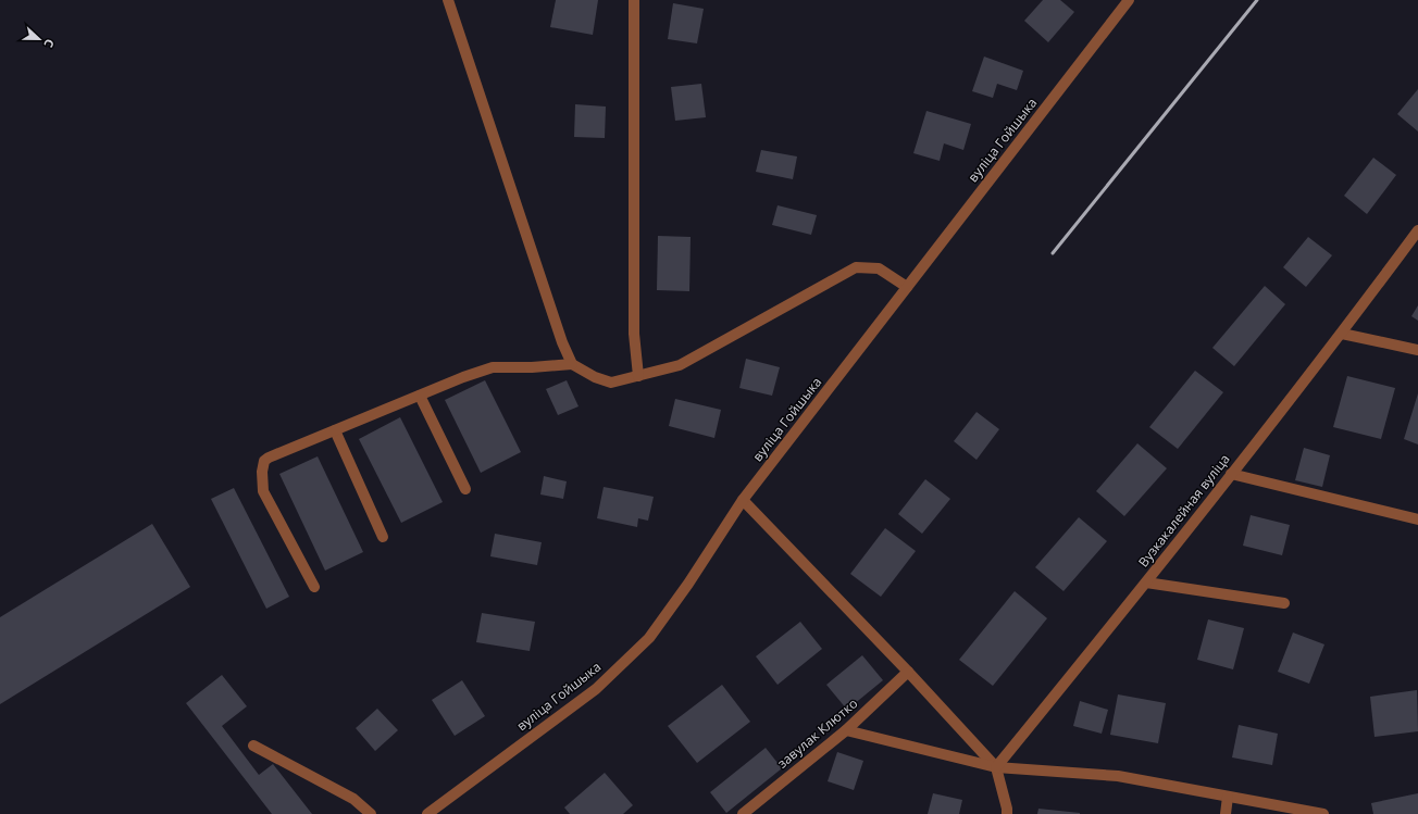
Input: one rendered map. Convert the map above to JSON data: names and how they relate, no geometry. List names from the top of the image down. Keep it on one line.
{"streets":{"street":["вуліца Гойшыка","Вузкакалейная вуліца","завулак Клютко"]},"north":"right"}
